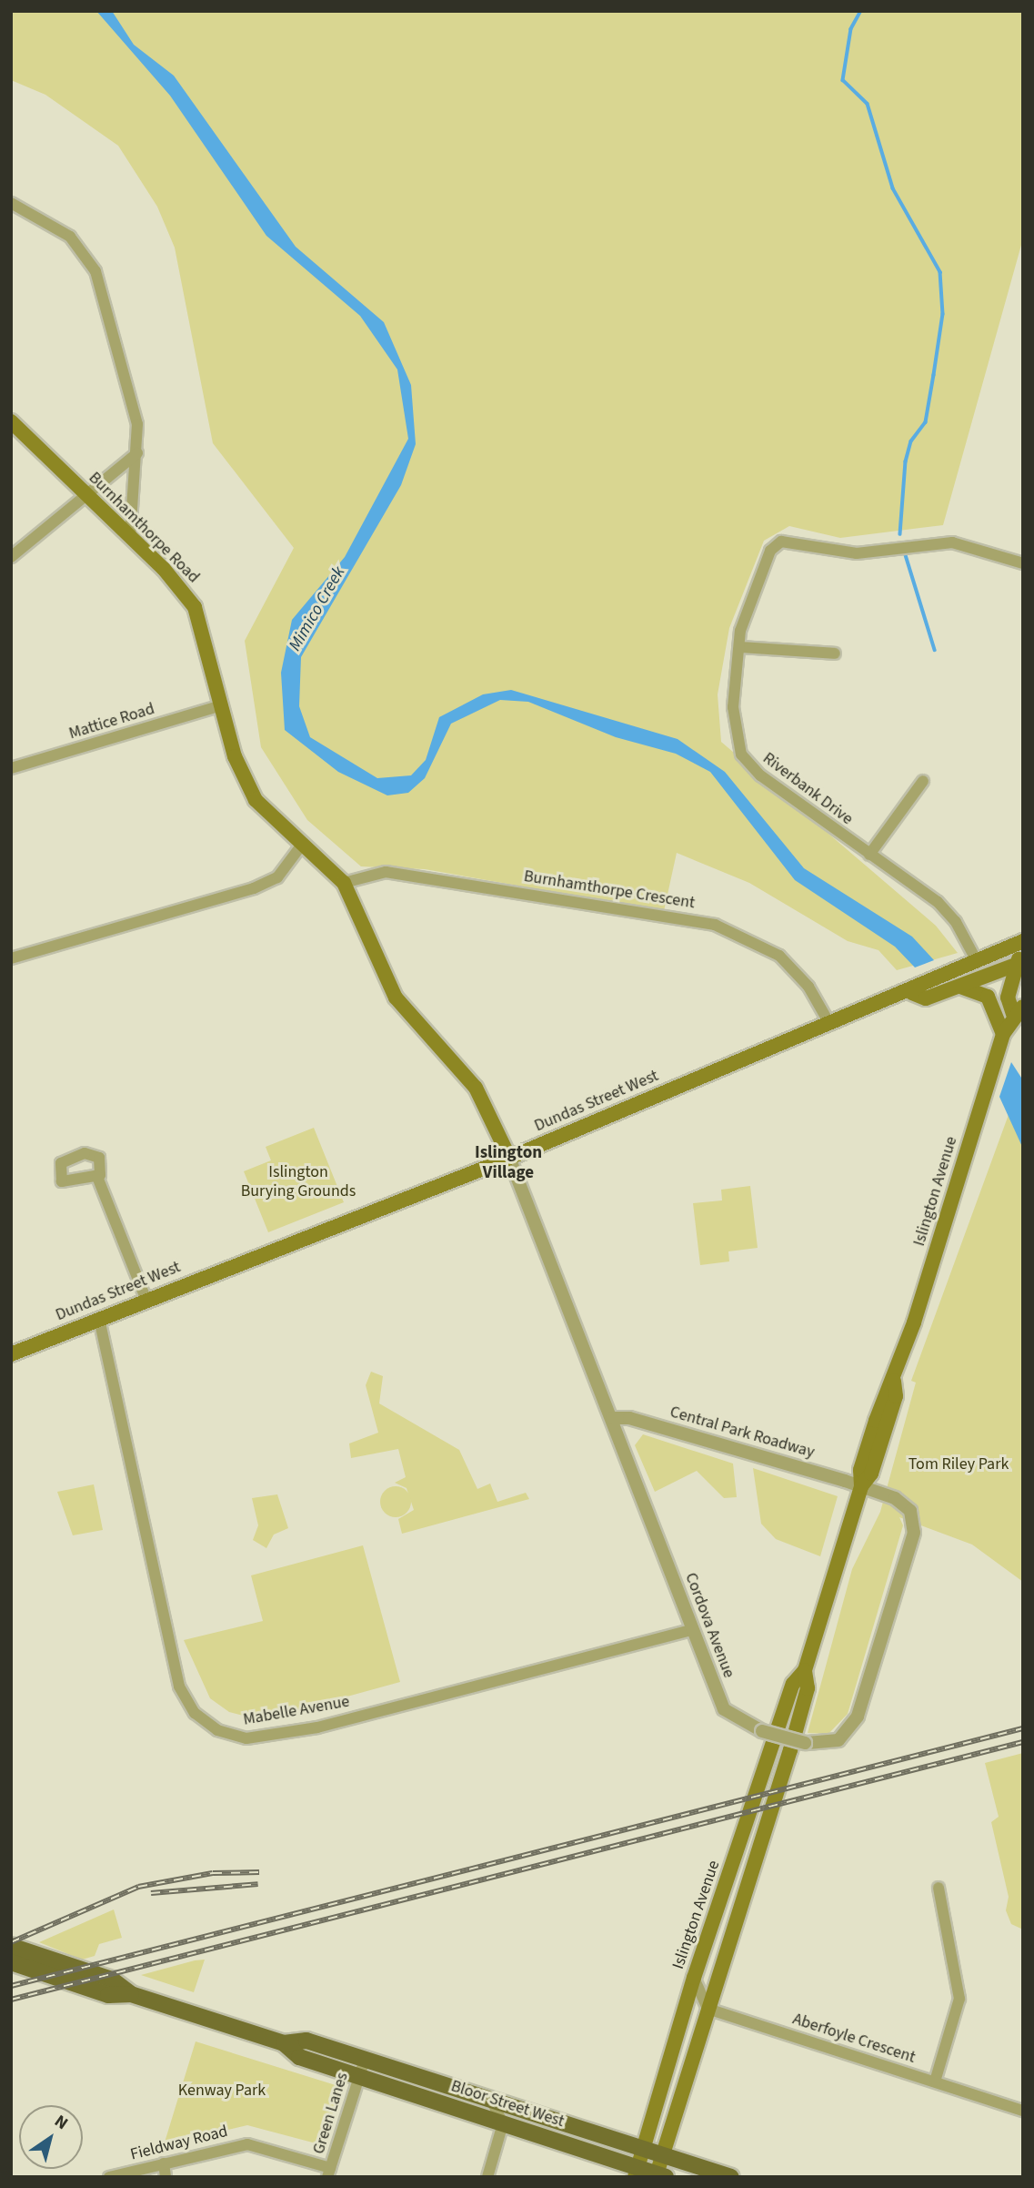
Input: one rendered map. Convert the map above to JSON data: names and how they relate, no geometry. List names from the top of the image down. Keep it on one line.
{"streets":{"main road":["Burnhamthorpe Road","Dundas Street West","Islington Avenue","Bloor Street West"],"street":["Mattice Road","Riverbank Drive","Burnhamthorpe Crescent","Central Park Roadway","Cordova Avenue","Mabelle Avenue","Aberfoyle Crescent","Green Lanes","Fieldway Road"]},"crossings":[["Burnhamthorpe Road","Mattice Road"],["Burnhamthorpe Road","Burnhamthorpe Crescent"],["Burnhamthorpe Road","Dundas Street West"],["Burnhamthorpe Road","Cordova Avenue"],["Riverbank Drive","Dundas Street West"],["Burnhamthorpe Crescent","Dundas Street West"],["Dundas Street West","Islington Avenue"],["Dundas Street West","Cordova Avenue"],["Dundas Street West","Mabelle Avenue"],["Islington Avenue","Central Park Roadway"],["Islington Avenue","Cordova Avenue"],["Islington Avenue","Aberfoyle Crescent"],["Islington Avenue","Bloor Street West"],["Central Park Roadway","Cordova Avenue"],["Cordova Avenue","Mabelle Avenue"],["Bloor Street West","Green Lanes"],["Green Lanes","Fieldway Road"]],"districts":["Islington Village"],"water":["Mimico Creek"],"parks":["Islington Burying Grounds","Tom Riley Park","Kenway Park"],"north":"top right"}
